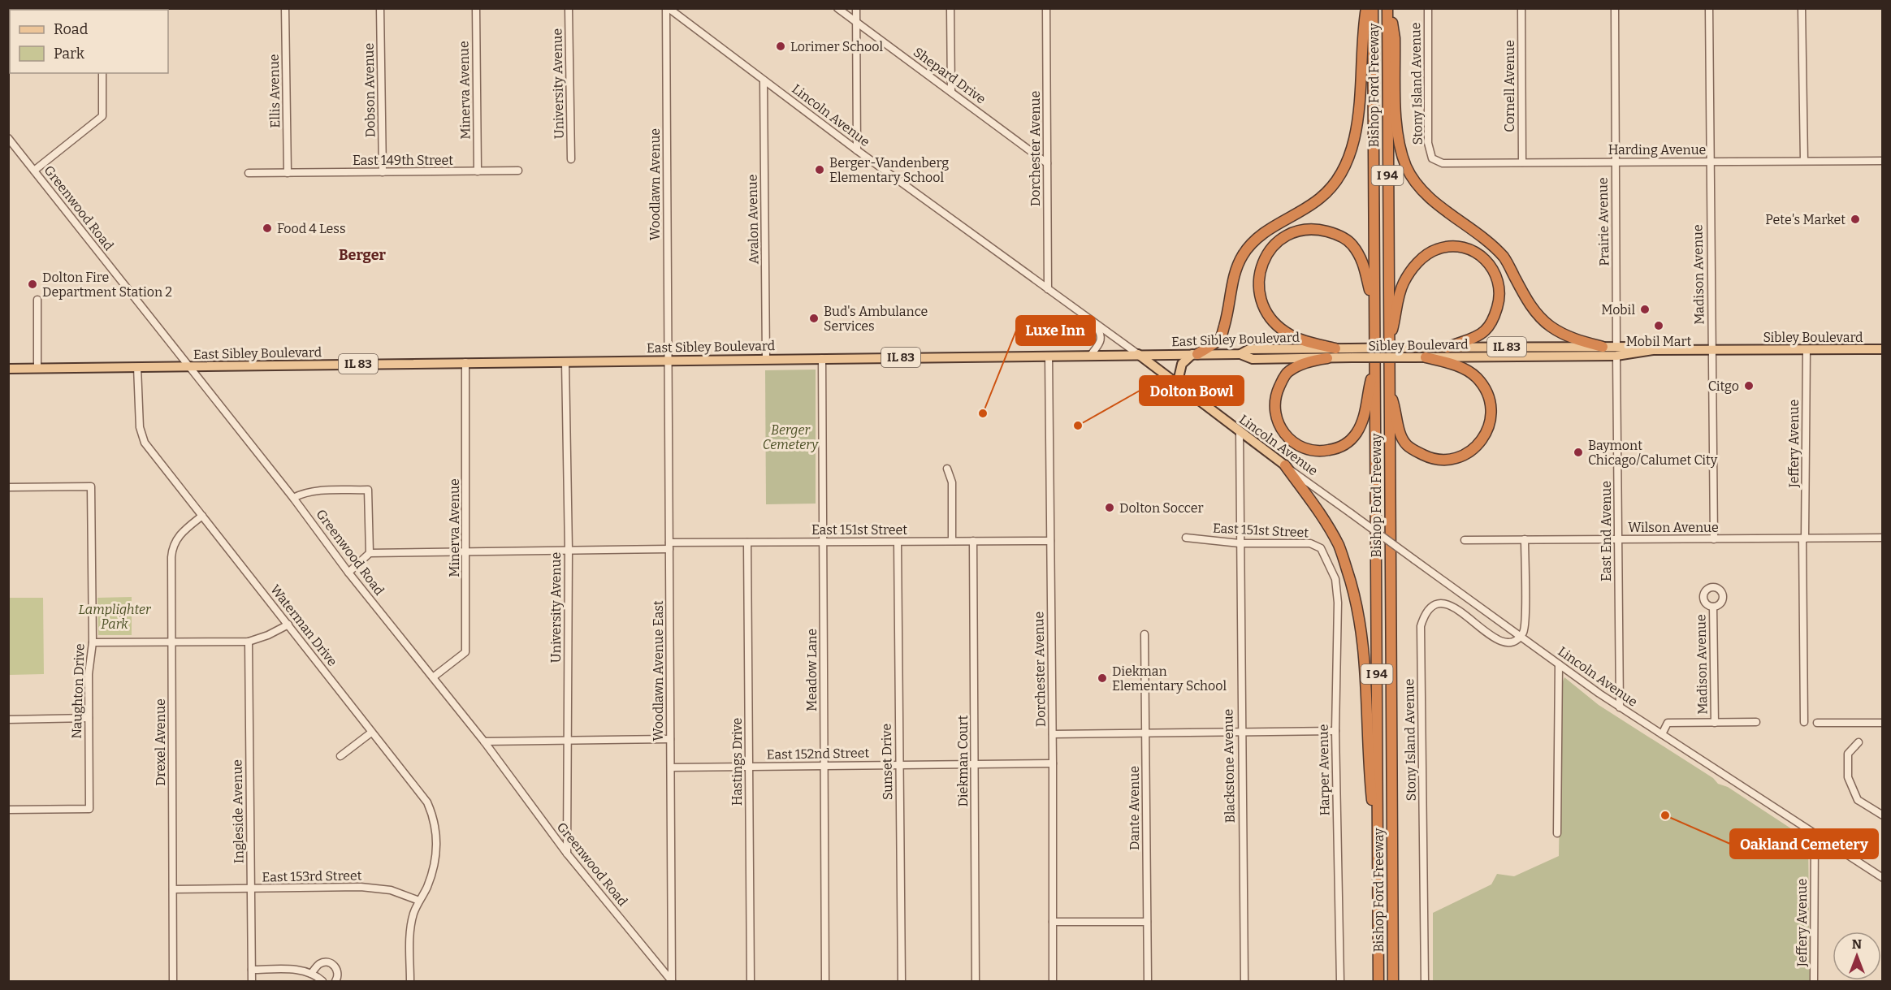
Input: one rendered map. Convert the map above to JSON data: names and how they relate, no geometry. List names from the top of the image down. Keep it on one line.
{"streets":{"highway":["Bishop Ford Freeway","I 94"],"main road":["Lincoln Avenue","Sibley Boulevard","East Sibley Boulevard","IL 83"],"street":["Shepard Drive","University Avenue","Stony Island Avenue","Cornell Avenue","Dobson Avenue","Minerva Avenue","Ellis Avenue","Dorchester Avenue","Harding Avenue","East 149th Street","Woodlawn Avenue","Greenwood Road","Avalon Avenue","Prairie Avenue","Madison Avenue","Jeffery Avenue","Wilson Avenue","East 151st Street","East End Avenue","Waterman Drive","Meadow Lane","Woodlawn Avenue East","Naughton Drive","Drexel Avenue","East 152nd Street","Diekman Court","Hastings Drive","Sunset Drive","Blackstone Avenue","Harper Avenue","Dante Avenue","Ingleside Avenue","East 153rd Street"]},"crossings":[["Shepard Drive","Dorchester Avenue"],["University Avenue","Greenwood Road"],["University Avenue","East Sibley Boulevard"],["University Avenue","East 151st Street"],["Stony Island Avenue","Lincoln Avenue"],["Stony Island Avenue","Harding Avenue"],["Cornell Avenue","Harding Avenue"],["Dobson Avenue","East 149th Street"],["Minerva Avenue","East 149th Street"],["Minerva Avenue","Greenwood Road"],["Minerva Avenue","East Sibley Boulevard"],["Minerva Avenue","East 151st Street"],["Ellis Avenue","East 149th Street"],["Lincoln Avenue","Dorchester Avenue"],["Lincoln Avenue","Woodlawn Avenue"],["Lincoln Avenue","Avalon Avenue"],["Lincoln Avenue","East Sibley Boulevard"],["Lincoln Avenue","Jeffery Avenue"],["Lincoln Avenue","East End Avenue"],["Lincoln Avenue","Blackstone Avenue"],["Dorchester Avenue","East Sibley Boulevard"],["Dorchester Avenue","East 151st Street"],["Dorchester Avenue","East 152nd Street"],["Harding Avenue","Prairie Avenue"],["Harding Avenue","Madison Avenue"],["Woodlawn Avenue","East Sibley Boulevard"],["Woodlawn Avenue","Woodlawn Avenue East"],["Greenwood Road","East Sibley Boulevard"],["Greenwood Road","Woodlawn Avenue East"],["Avalon Avenue","East Sibley Boulevard"],["Prairie Avenue","Sibley Boulevard"],["Prairie Avenue","East End Avenue"],["Madison Avenue","Sibley Boulevard"],["Madison Avenue","Wilson Avenue"],["Sibley Boulevard","East Sibley Boulevard"],["Sibley Boulevard","Jeffery Avenue"],["Sibley Boulevard","East End Avenue"],["East Sibley Boulevard","Waterman Drive"],["East Sibley Boulevard","Meadow Lane"],["East Sibley Boulevard","Woodlawn Avenue East"],["Jeffery Avenue","Wilson Avenue"],["Wilson Avenue","East End Avenue"],["East 151st Street","Meadow Lane"],["East 151st Street","Woodlawn Avenue East"],["East 151st Street","Diekman Court"],["East 151st Street","Hastings Drive"],["East 151st Street","Sunset Drive"],["East 151st Street","Blackstone Avenue"],["East 151st Street","Harper Avenue"],["Waterman Drive","Drexel Avenue"],["Waterman Drive","East 153rd Street"],["Meadow Lane","East 152nd Street"],["Woodlawn Avenue East","East 152nd Street"],["Drexel Avenue","East 153rd Street"],["East 152nd Street","Diekman Court"],["East 152nd Street","Hastings Drive"],["East 152nd Street","Sunset Drive"],["Ingleside Avenue","East 153rd Street"]],"districts":["Berger"],"parks":["Berger Cemetery","Lamplighter Park"],"places":["Lorimer School","Berger-Vandenberg Elementary School","Pete's Market","Food 4 Less","Dolton Fire Department Station 2","Mobil","Bud's Ambulance Services","Mobil Mart","Citgo","Luxe Inn","Dolton Bowl","Baymont Chicago/Calumet City","Dolton Soccer","Diekman Elementary School","Oakland Cemetery"],"legend":["Road","Park"],"north":"top"}
